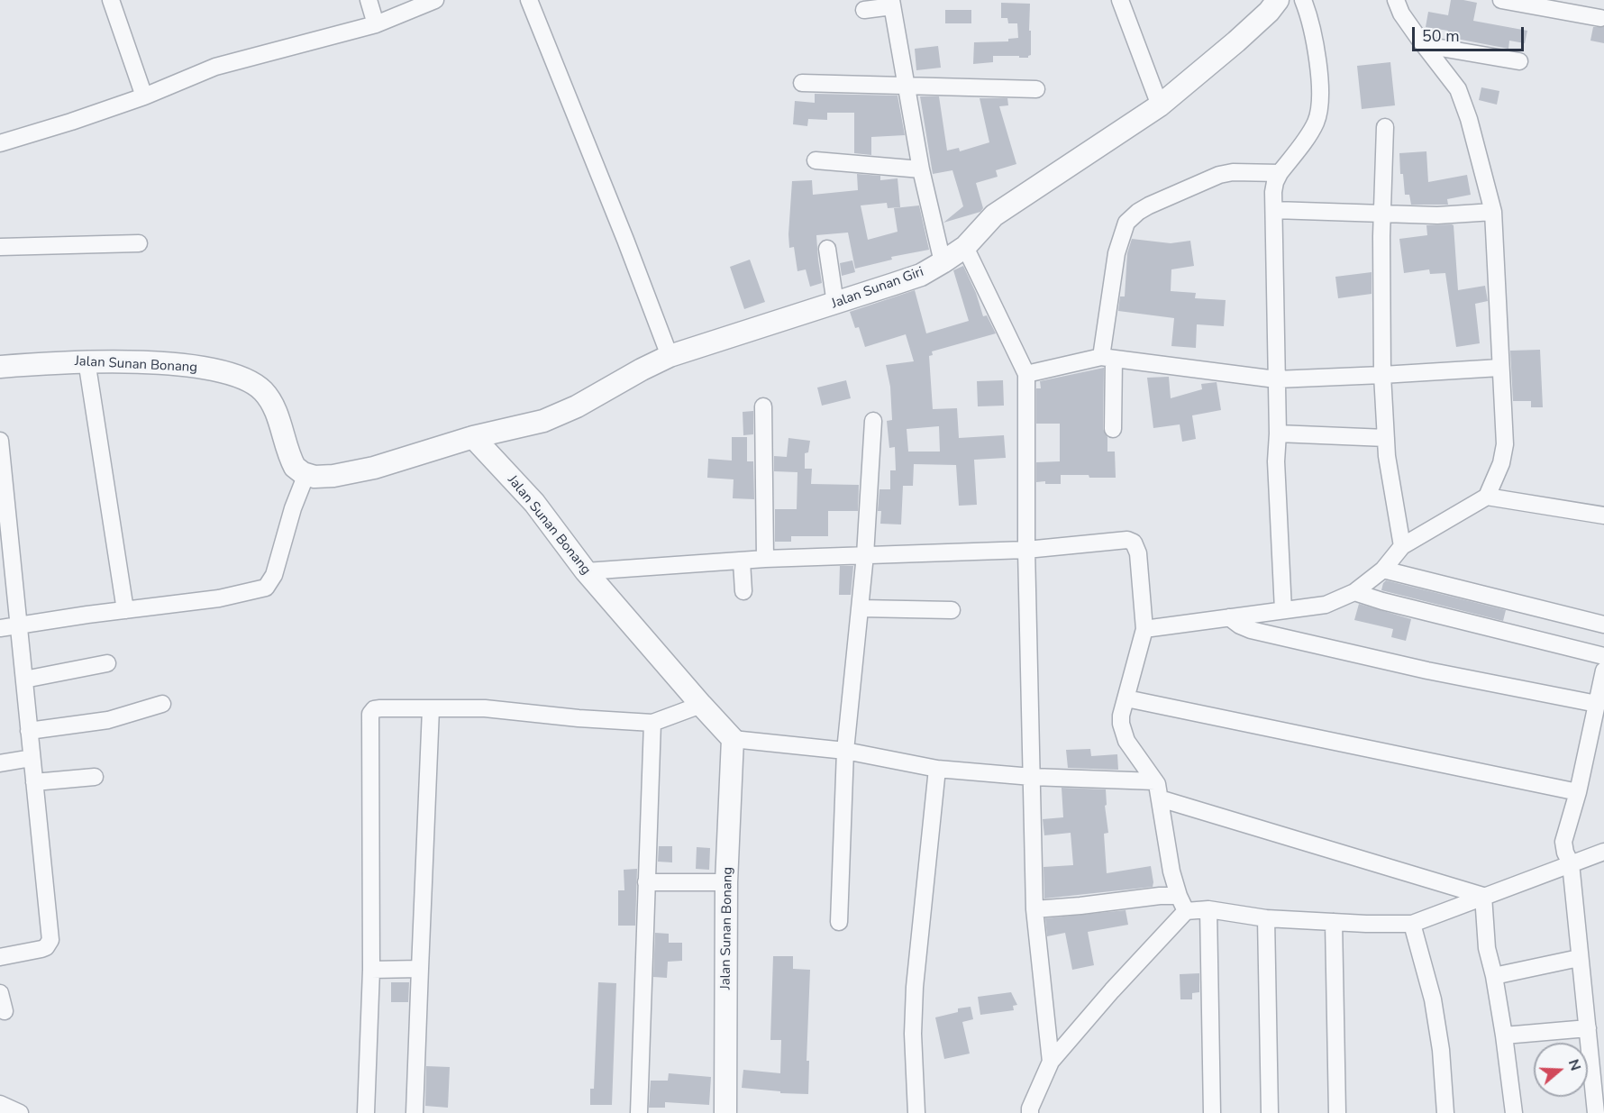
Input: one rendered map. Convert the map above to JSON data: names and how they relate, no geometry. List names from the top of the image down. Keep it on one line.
{"streets":{"street":["Jalan Sunan Giri","Jalan Sunan Bonang"]},"crossings":[["Jalan Sunan Giri","Jalan Sunan Bonang"]],"scale_bar":"50 m","north":"right"}
